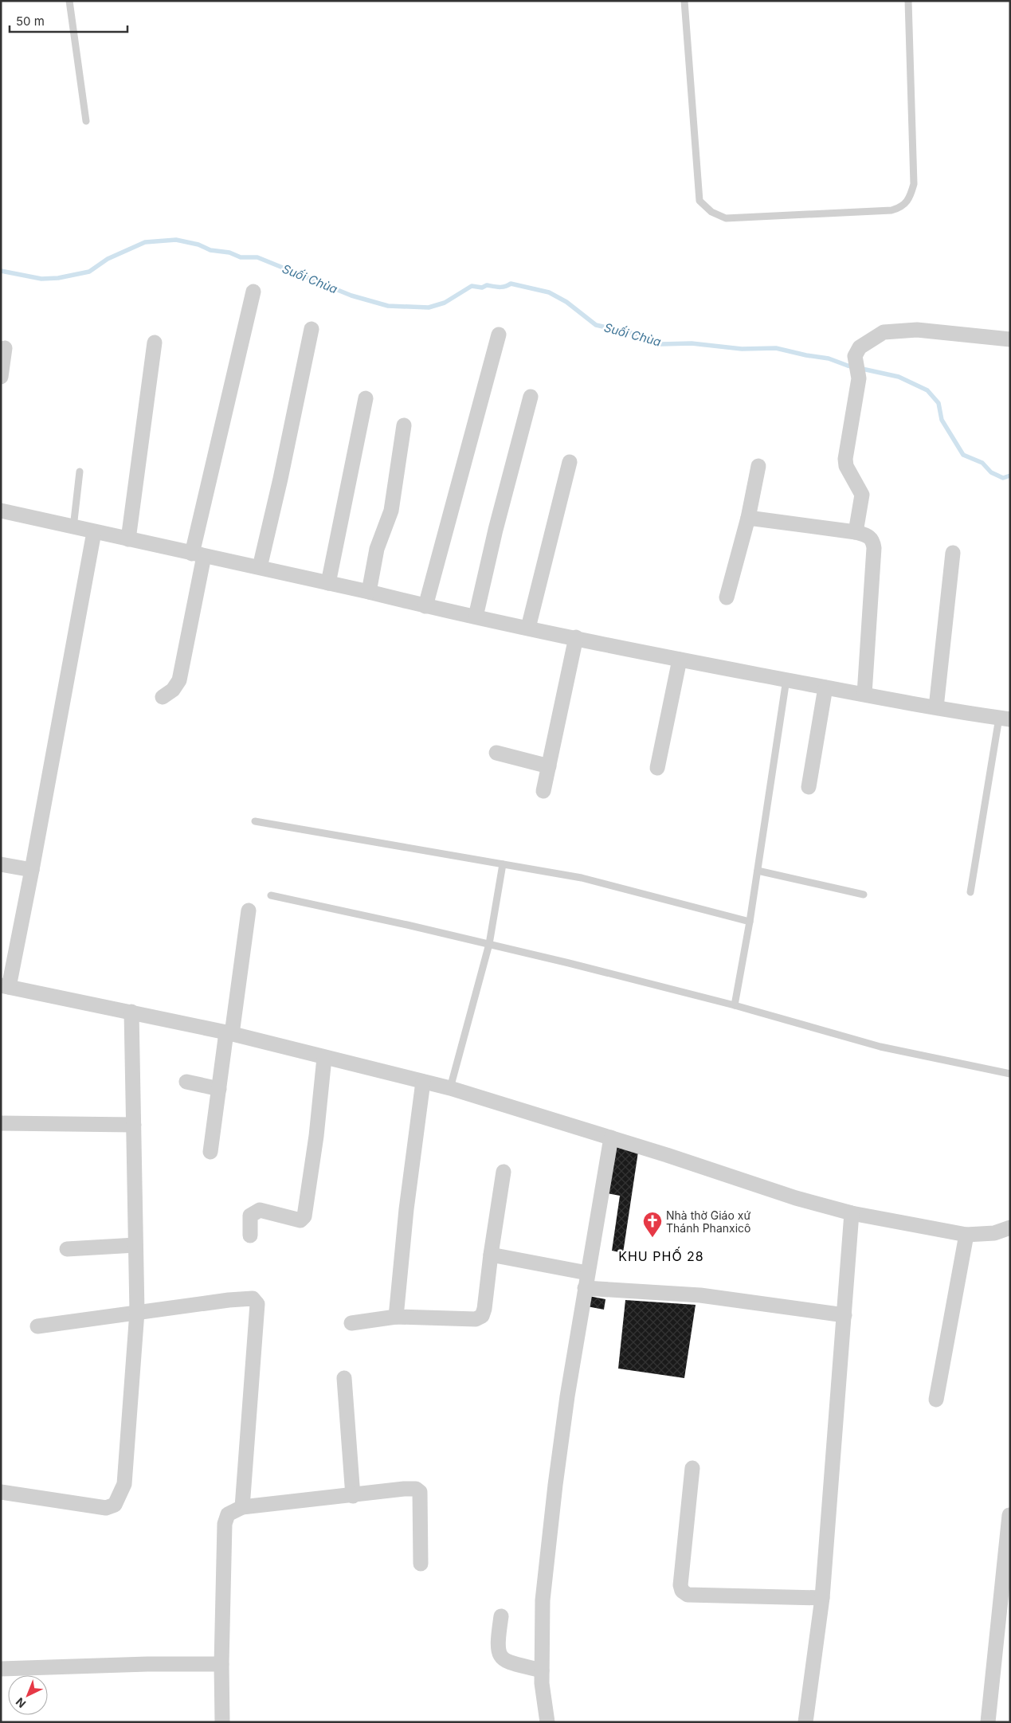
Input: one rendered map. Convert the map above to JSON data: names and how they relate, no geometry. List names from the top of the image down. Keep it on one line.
{"districts":["KHU PHỐ 28"],"water":["Suối Chùa"],"places":{"church":["Nhà thờ Giáo xứ Thánh Phanxicô"]},"scale_bar":"50 m","north":"bottom left"}
